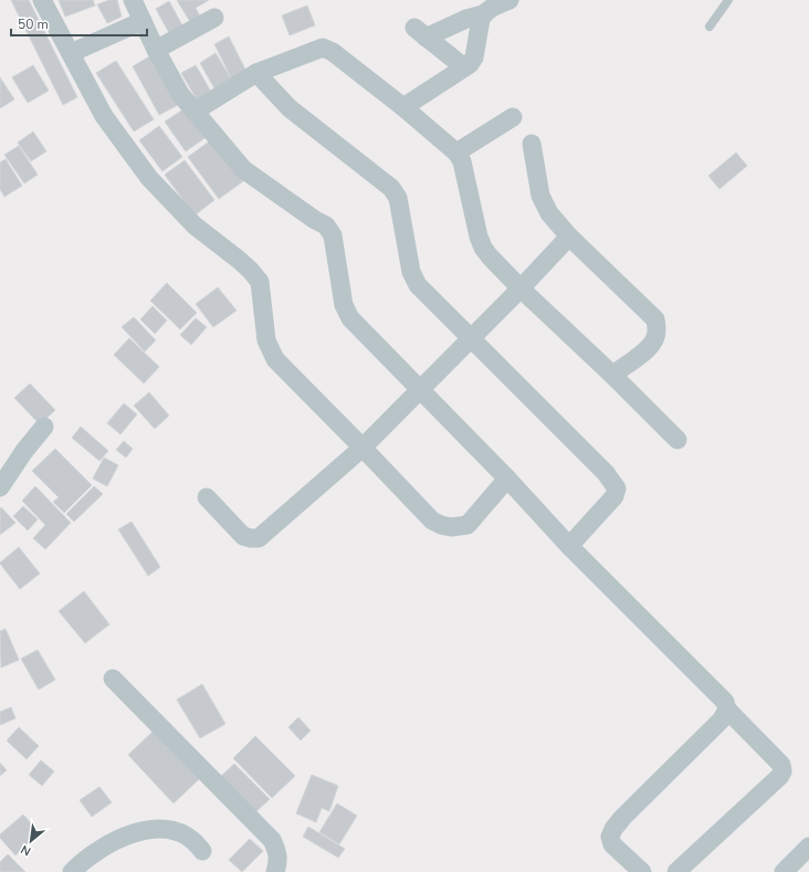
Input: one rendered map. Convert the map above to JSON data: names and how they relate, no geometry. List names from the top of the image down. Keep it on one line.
{"scale_bar":"50 m","north":"bottom left"}
